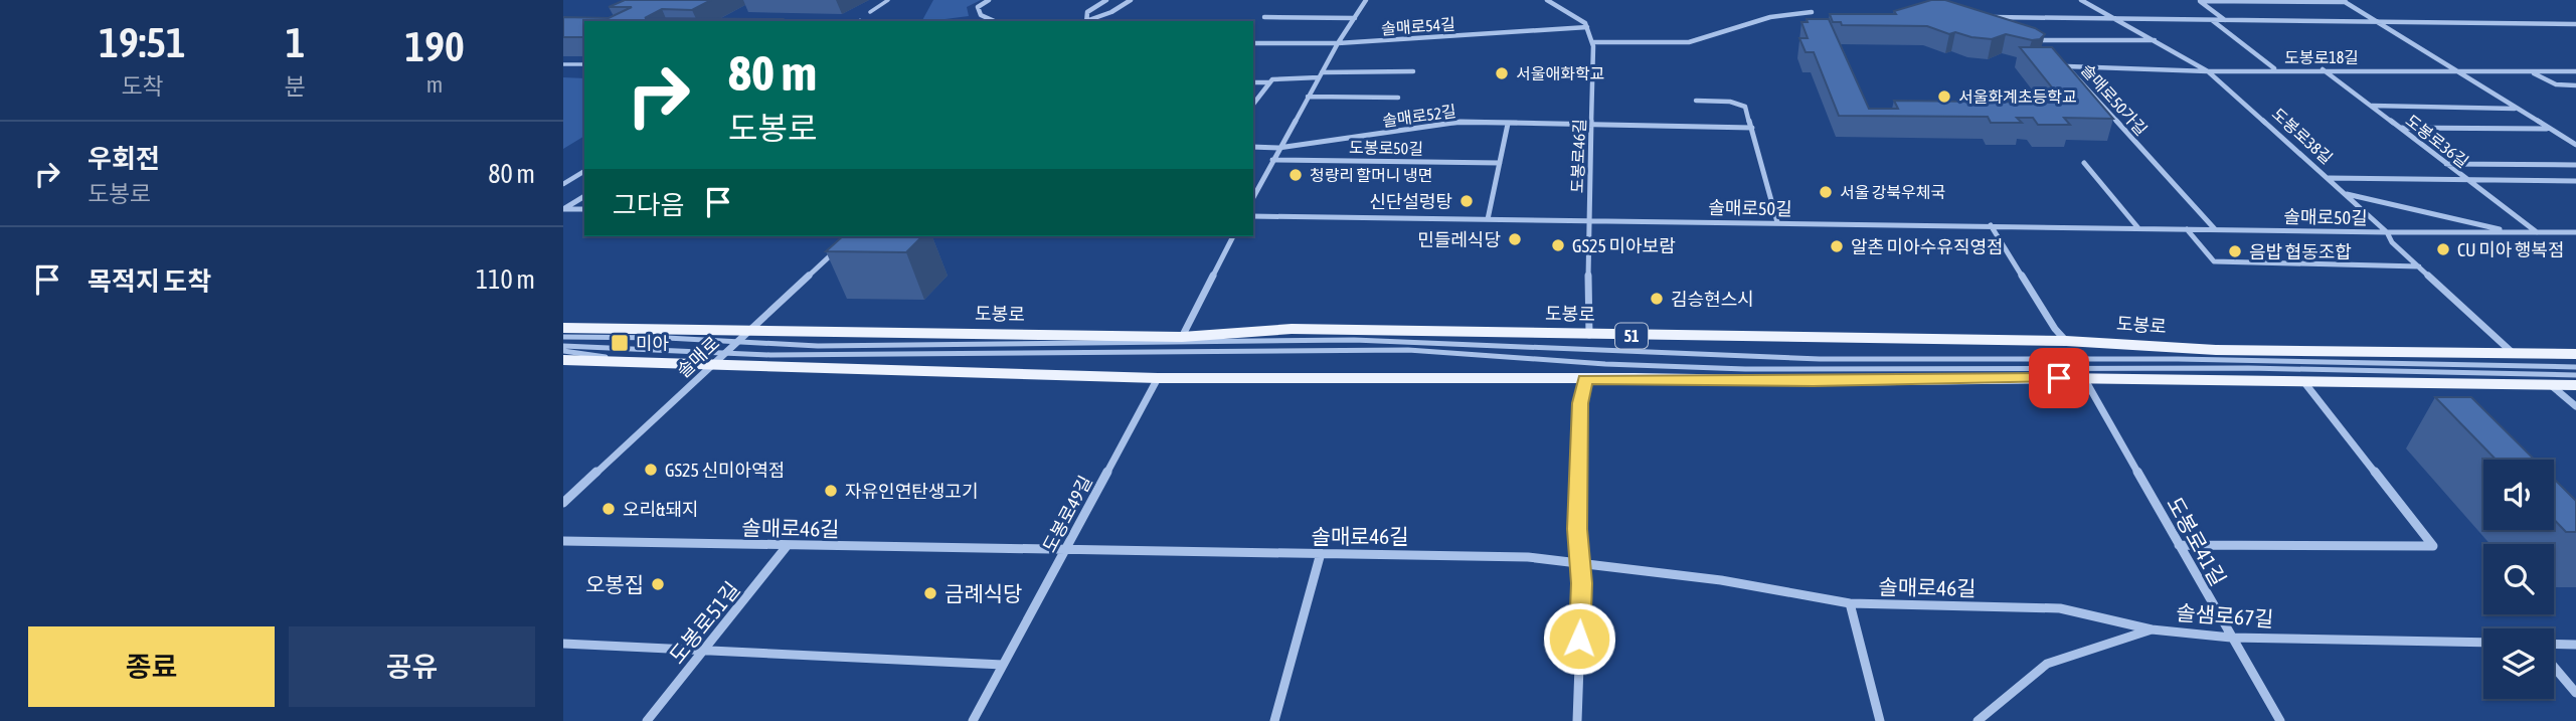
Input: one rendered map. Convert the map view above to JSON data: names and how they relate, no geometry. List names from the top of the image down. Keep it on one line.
{"streets":{"main road":["도봉로","51"],"street":["솔매로54길","도봉로18길","솔매로50가길","솔매로52길","도봉로38길","도봉로36길","도봉로50길","도봉로46길","솔매로50길","솔매로","도봉로49길","솔매로46길","도봉로41길","솔샘로67길","도봉로51길"]},"crossings":[["솔매로54길","도봉로46길"],["도봉로18길","솔매로50가길"],["도봉로18길","도봉로38길"],["도봉로18길","도봉로36길"],["솔매로50가길","솔매로50길"],["솔매로52길","도봉로46길"],["도봉로38길","솔매로50길"],["도봉로38길","도봉로"],["도봉로46길","솔매로50길"],["도봉로46길","도봉로"],["도봉로","솔매로"],["도봉로49길","솔매로46길"],["솔매로46길","솔샘로67길"],["솔매로46길","도봉로51길"],["도봉로41길","솔샘로67길"]],"places":{"other":["서울애화학교","서울화계초등학교","청량리 할머니 냉면","서울 강북우체국","신단설렁탕","민들레식당","GS25 미아보람","알촌 미아수유직영점","CU 미아 행복점","음밥 협동조합","김승현스시","GS25 신미아역점","자유인연탄생고기","오리&돼지","오봉집","금례식당"],"transit":["미아"]},"page":{"eta":["19:51","도착","1","분","190","m"],"turn":["80 m","도봉로"],"list":[{"name":"우회전","note":"도봉로","value":"80 m"},{"name":"목적지 도착","value":"110 m"}],"then":"그다음","buttons":["종료","공유"]}}
